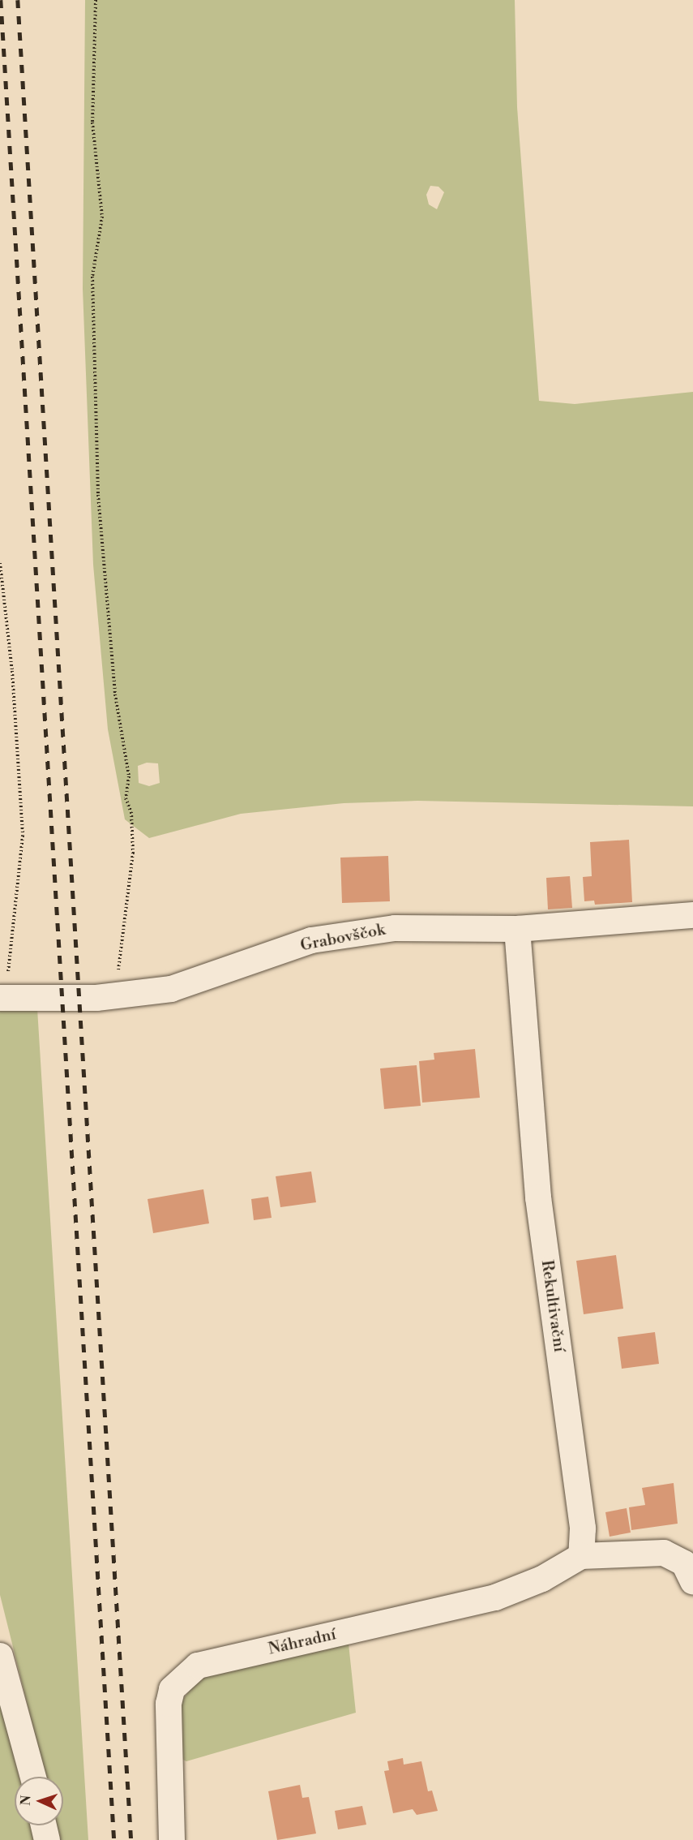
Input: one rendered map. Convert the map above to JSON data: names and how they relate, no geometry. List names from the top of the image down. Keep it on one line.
{"streets":{"street":["Grabovščok","Rekultivační","Náhradní"]},"crossings":[["Grabovščok","Rekultivační"],["Rekultivační","Náhradní"]],"north":"left"}
